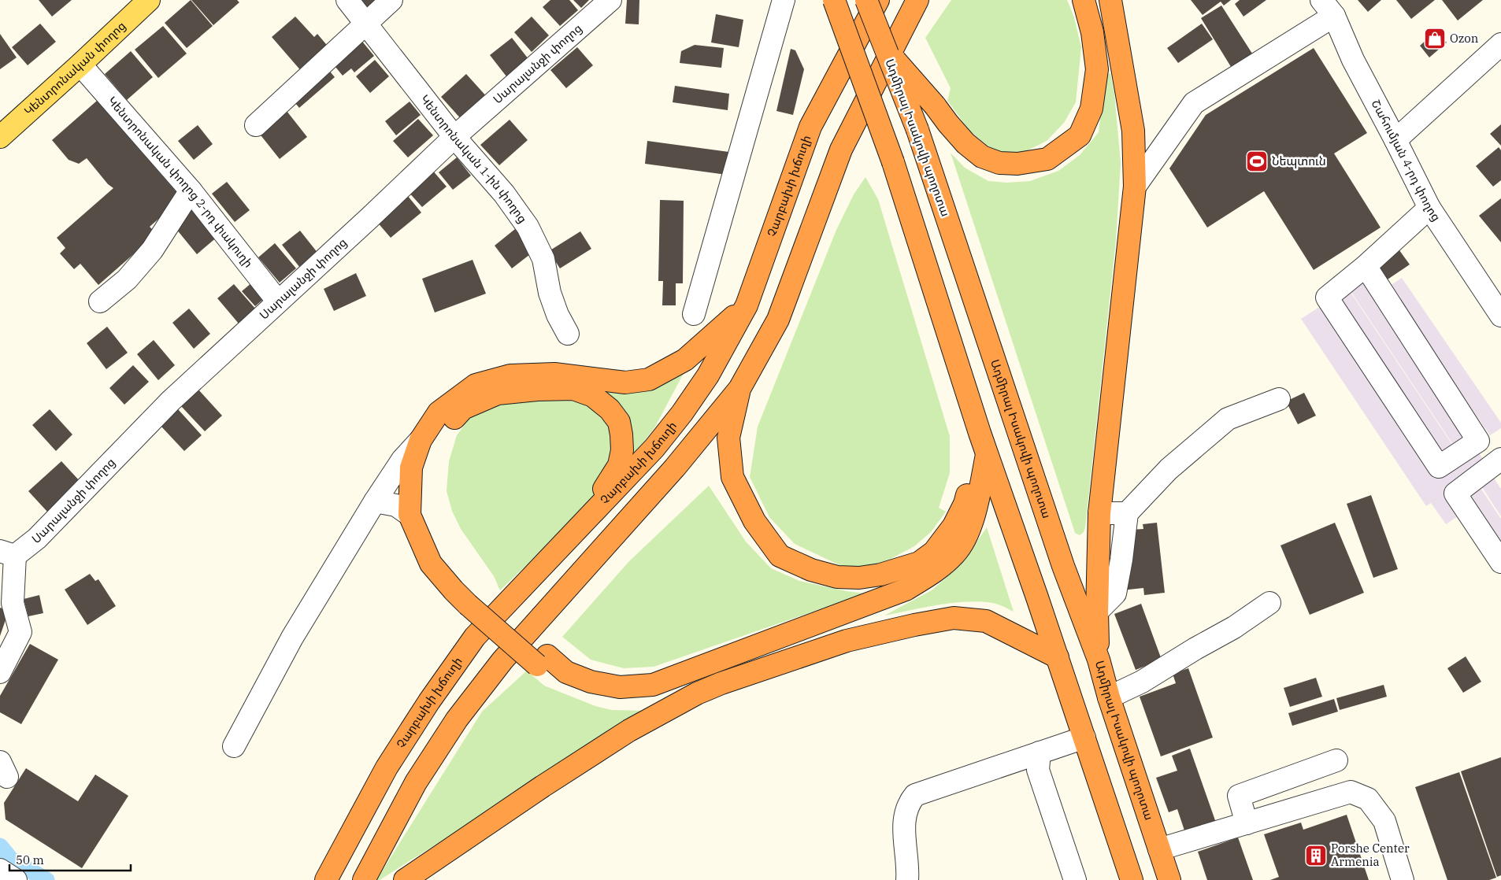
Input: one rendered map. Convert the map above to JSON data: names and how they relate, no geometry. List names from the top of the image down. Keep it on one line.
{"streets":{"highway":["Ադմիրալ Իսակովի պողոտա","Չարբախի խճուղի"],"main road":["Կենտրոնական փողոց"],"street":["Սարալանջի փողոց","Կենտրոնական 1-ին փողոց","Շահումյան 4-րդ փողոց","Կենտրոնական փողոց 2-րդ փակուղի"]},"crossings":[["Սարալանջի փողոց","Կենտրոնական 1-ին փողոց"],["Սարալանջի փողոց","Կենտրոնական փողոց 2-րդ փակուղի"],["Կենտրոնական փողոց","Կենտրոնական փողոց 2-րդ փակուղի"]],"places":{"shop":["Ozon"],"sports":["Նեպտուն"],"building":["Porshe Center Armenia"]},"scale_bar":"50 m"}
